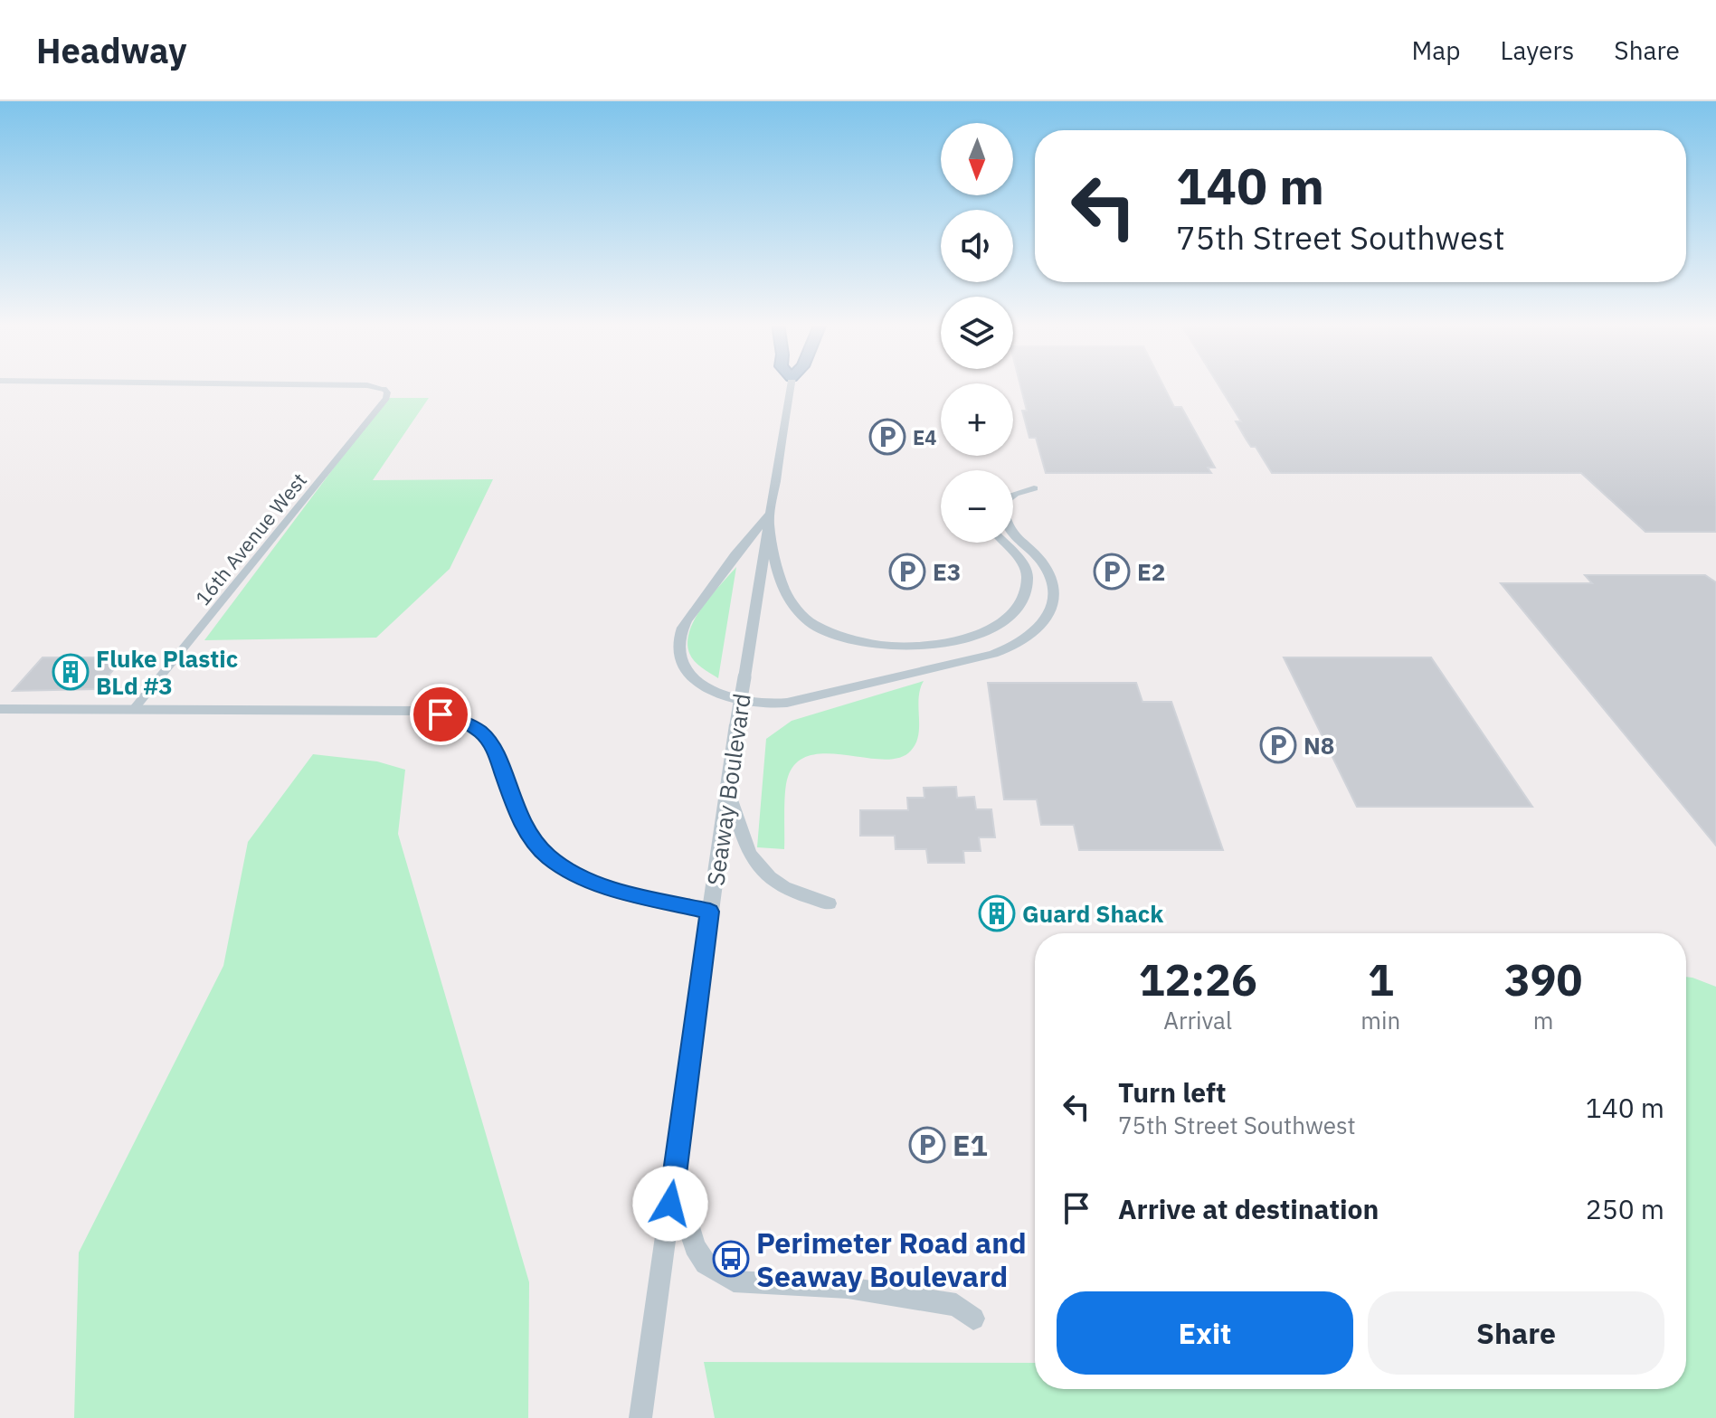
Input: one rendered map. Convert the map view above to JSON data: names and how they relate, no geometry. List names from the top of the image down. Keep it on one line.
{"streets":{"street":["16th Avenue West","Seaway Boulevard"]},"places":{"parking":["E4","E3","E2","N8","E1"],"building":["Fluke Plastic BLd #3","Guard Shack"],"bus stop":["Perimeter Road and Seaway Boulevard"]},"north":"bottom","page":{"header":"Headway","nav":["Map","Layers","Share"],"map_buttons":["+","−"],"turn":["140 m","75th Street Southwest"],"eta":["12:26","Arrival","1","min","390","m"],"list":[{"name":"Turn left","note":"75th Street Southwest","value":"140 m"},{"name":"Arrive at destination","value":"250 m"}],"buttons":["Exit","Share"]}}
